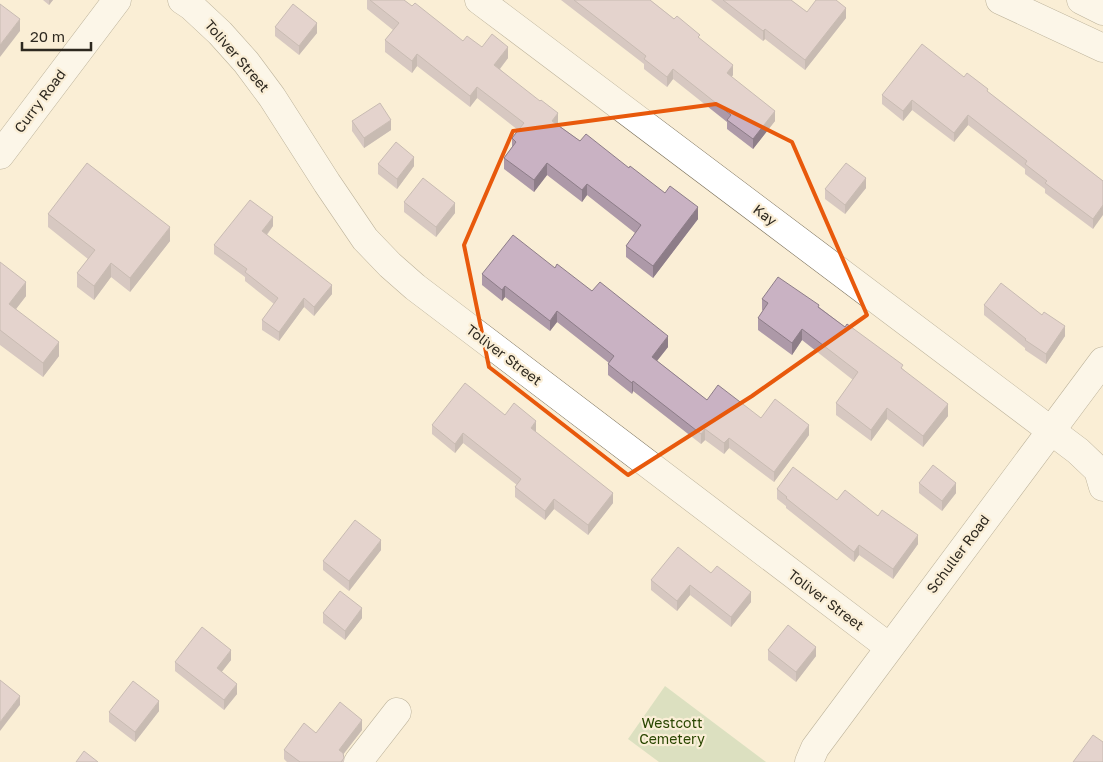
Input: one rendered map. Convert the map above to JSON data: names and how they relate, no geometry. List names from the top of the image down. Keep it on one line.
{"streets":{"street":["Toliver Street","Curry Road","Kay","Schuller Road"]},"crossings":[["Toliver Street","Schuller Road"],["Kay","Schuller Road"]],"parks":["Westcott Cemetery"],"scale_bar":"20 m"}
